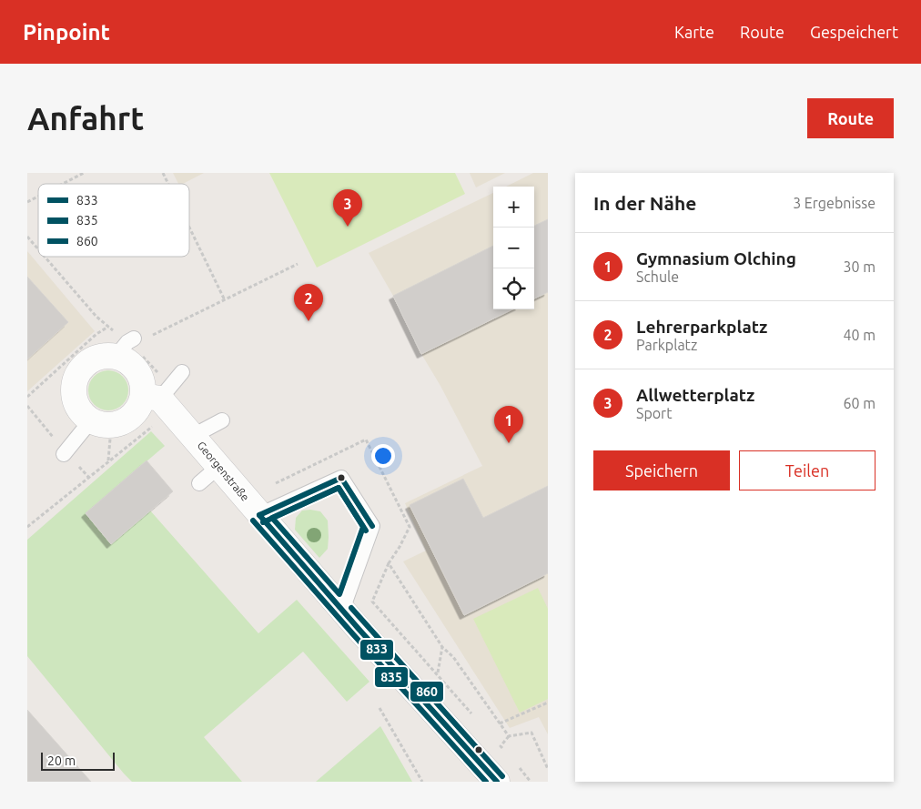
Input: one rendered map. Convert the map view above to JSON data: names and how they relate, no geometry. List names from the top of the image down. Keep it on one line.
{"streets":{"street":["Georgenstraße"]},"lines":["transit line 833","transit line 835","transit line 860"],"legend":["833","835","860"],"scale_bar":"20 m","page":{"header":"Pinpoint","nav":["Karte","Route","Gespeichert"],"buttons":["Route",["Speichern","Teilen"]],"title":"Anfahrt","heading":["In der Nähe","3 Ergebnisse"],"map_buttons":["+","−"],"pins":["3","2","1"],"list":[{"mark":"1","name":"Gymnasium Olching","note":"Schule","value":"30 m"},{"mark":"2","name":"Lehrerparkplatz","note":"Parkplatz","value":"40 m"},{"mark":"3","name":"Allwetterplatz","note":"Sport","value":"60 m"}],"scale":"20 m"}}
